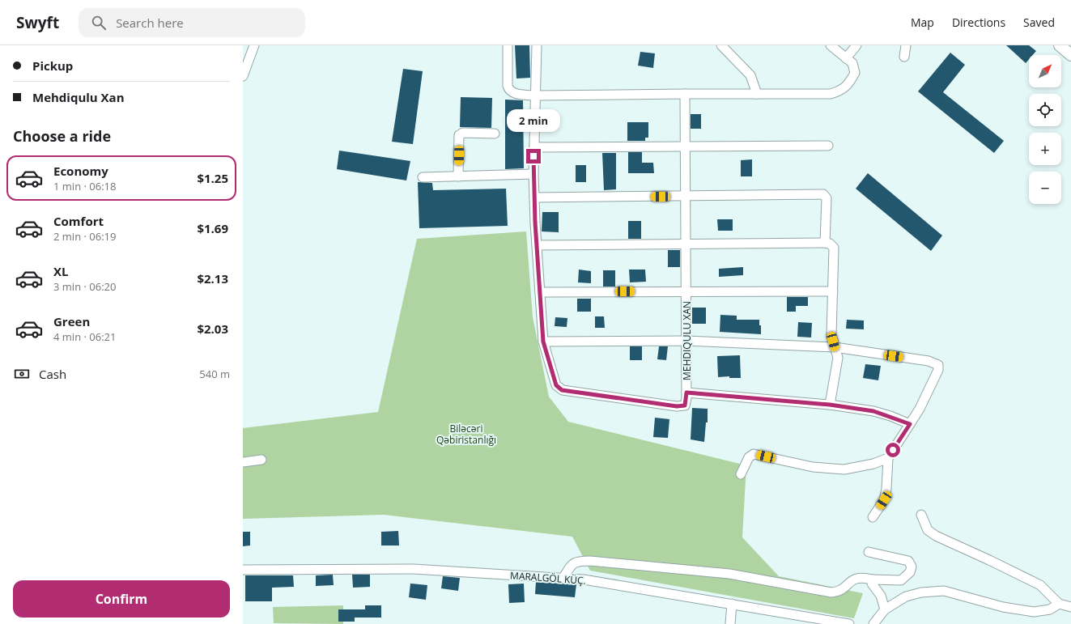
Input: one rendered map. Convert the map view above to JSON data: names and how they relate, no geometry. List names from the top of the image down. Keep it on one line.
{"streets":{"street":["MEHDIQULU XAN","MARALGÖL KÜÇ."]},"parks":["Biləcəri Qəbiristanlığı"],"north":"top right","page":{"header":"Swyft","search":"Search here","nav":["Map","Directions","Saved"],"banner":["Pickup","Mehdiqulu Xan"],"map_buttons":["+","−"],"bubble":"2 min","heading":"Choose a ride","list":[{"name":"Economy","note":"1 min · 06:18","value":"$1.25"},{"name":"Comfort","note":"2 min · 06:19","value":"$1.69"},{"name":"XL","note":"3 min · 06:20","value":"$2.13"},{"name":"Green","note":"4 min · 06:21","value":"$2.03"}],"pay":["Cash","540 m"],"buttons":"Confirm"}}
